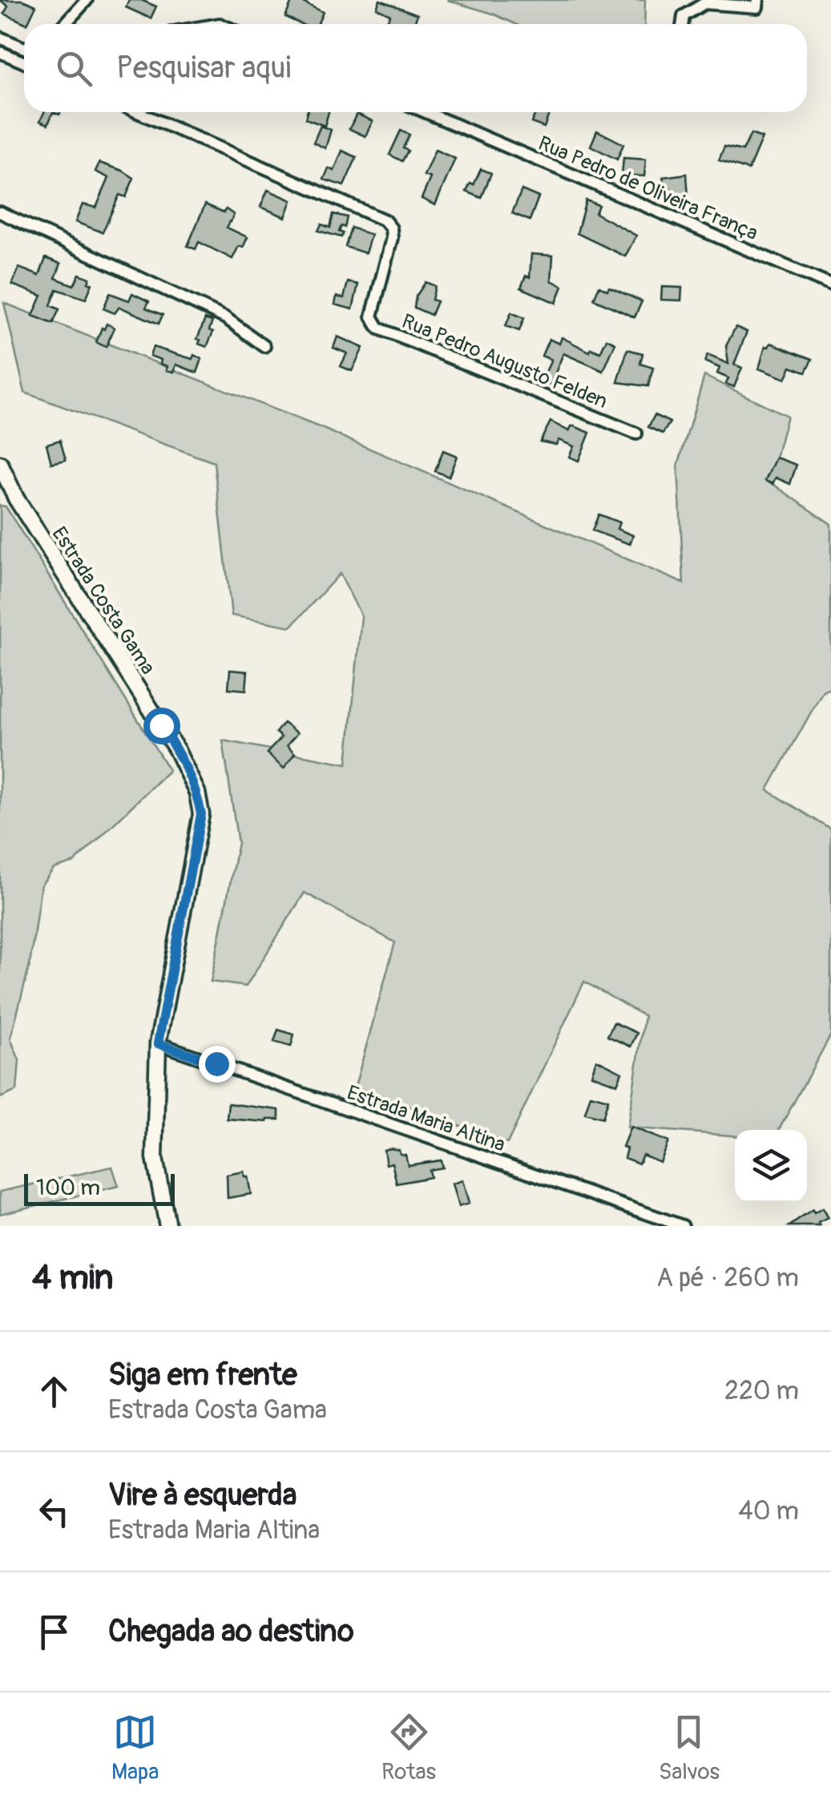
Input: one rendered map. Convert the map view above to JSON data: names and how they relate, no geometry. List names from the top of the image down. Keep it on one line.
{"streets":{"main road":["Estrada Costa Gama"],"street":["Rua Pedro de Oliveira França","Rua Pedro Augusto Felden","Estrada Maria Altina"]},"crossings":[["Estrada Costa Gama","Estrada Maria Altina"]],"scale_bar":"100 m","page":{"search":"Pesquisar aqui","scale":"100 m","heading":["4 min","A pé · 260 m"],"list":[["Siga em frente","Estrada Costa Gama","220 m"],["Vire à esquerda","Estrada Maria Altina","40 m"],"Chegada ao destino"],"nav":["Mapa","Rotas","Salvos"]}}
